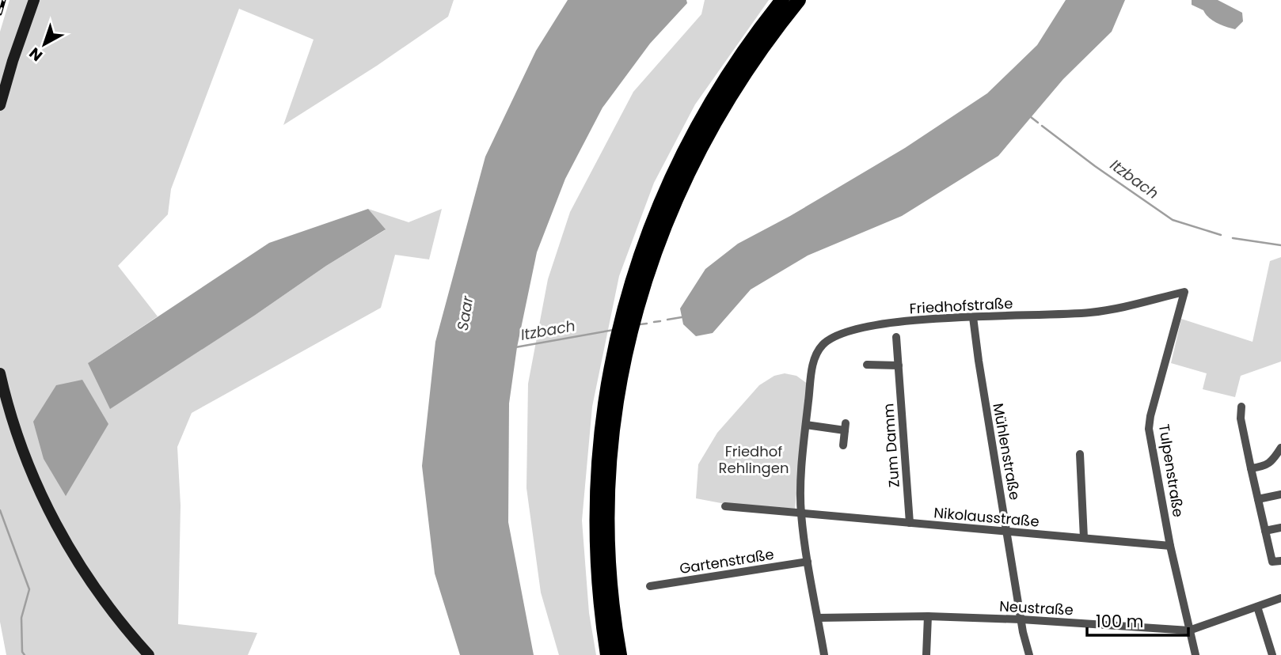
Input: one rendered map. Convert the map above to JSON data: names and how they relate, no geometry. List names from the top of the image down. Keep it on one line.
{"streets":{"street":["Friedhofstraße","Zum Damm","Mühlenstraße","Tulpenstraße","Nikolausstraße","Gartenstraße","Neustraße"]},"crossings":[["Friedhofstraße","Mühlenstraße"],["Friedhofstraße","Tulpenstraße"],["Friedhofstraße","Nikolausstraße"],["Friedhofstraße","Gartenstraße"],["Friedhofstraße","Neustraße"],["Zum Damm","Nikolausstraße"],["Mühlenstraße","Nikolausstraße"],["Mühlenstraße","Neustraße"],["Tulpenstraße","Nikolausstraße"],["Tulpenstraße","Neustraße"]],"water":["Itzbach","Saar"],"parks":["Friedhof Rehlingen"],"scale_bar":"100 m","north":"bottom left"}
